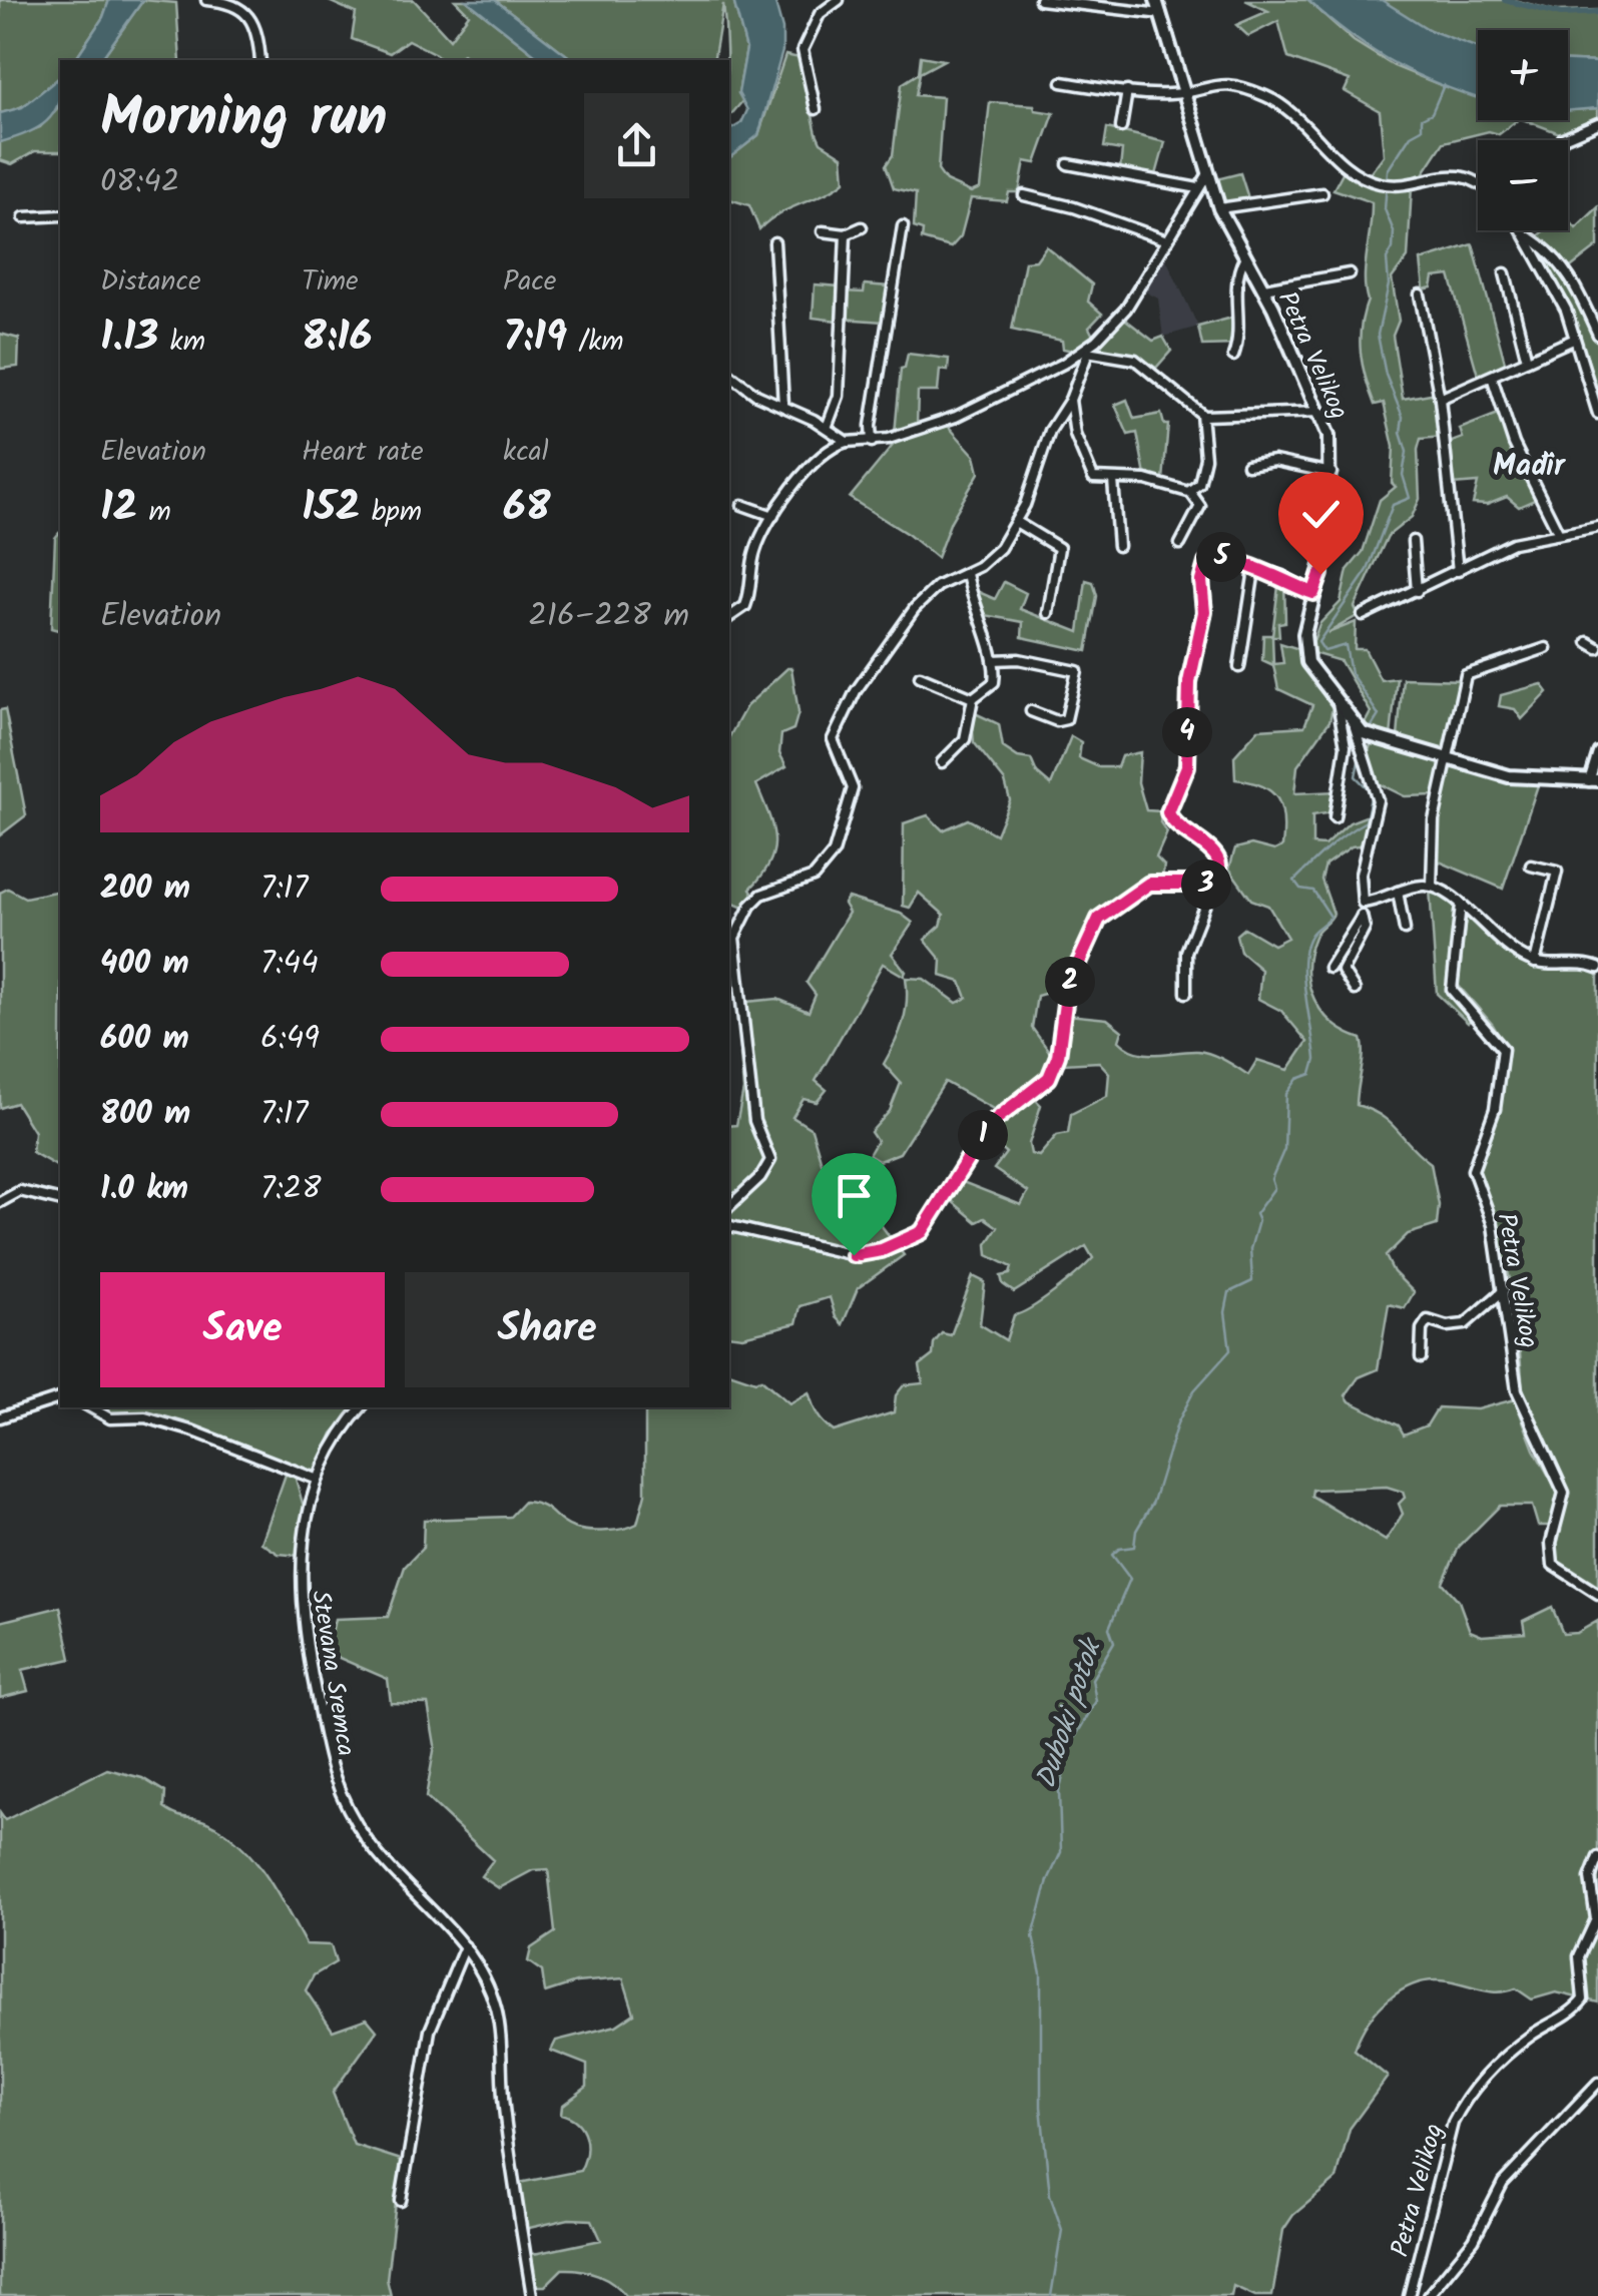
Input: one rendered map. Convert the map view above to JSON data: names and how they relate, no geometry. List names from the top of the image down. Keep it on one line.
{"streets":{"street":["Petra Velikog","Stevana Sremca"]},"districts":["Mađir"],"water":["Duboki potok"],"page":{"map_buttons":["+","−"],"heading":["Morning run","08:42"],"stats":[["Distance","1.13 km"],["Time","8:16"],["Pace","7:19 /km"],["Elevation","12 m"],["Heart rate","152 bpm"],["kcal","68"]],"pins":["5","4","3","2","1"],"chart":["Elevation","216–228 m"],"list":[{"name":"200 m","note":"7:17"},{"name":"400 m","note":"7:44"},{"name":"600 m","note":"6:49"},{"name":"800 m","note":"7:17"},{"name":"1.0 km","note":"7:28"}],"buttons":["Save","Share"]}}
